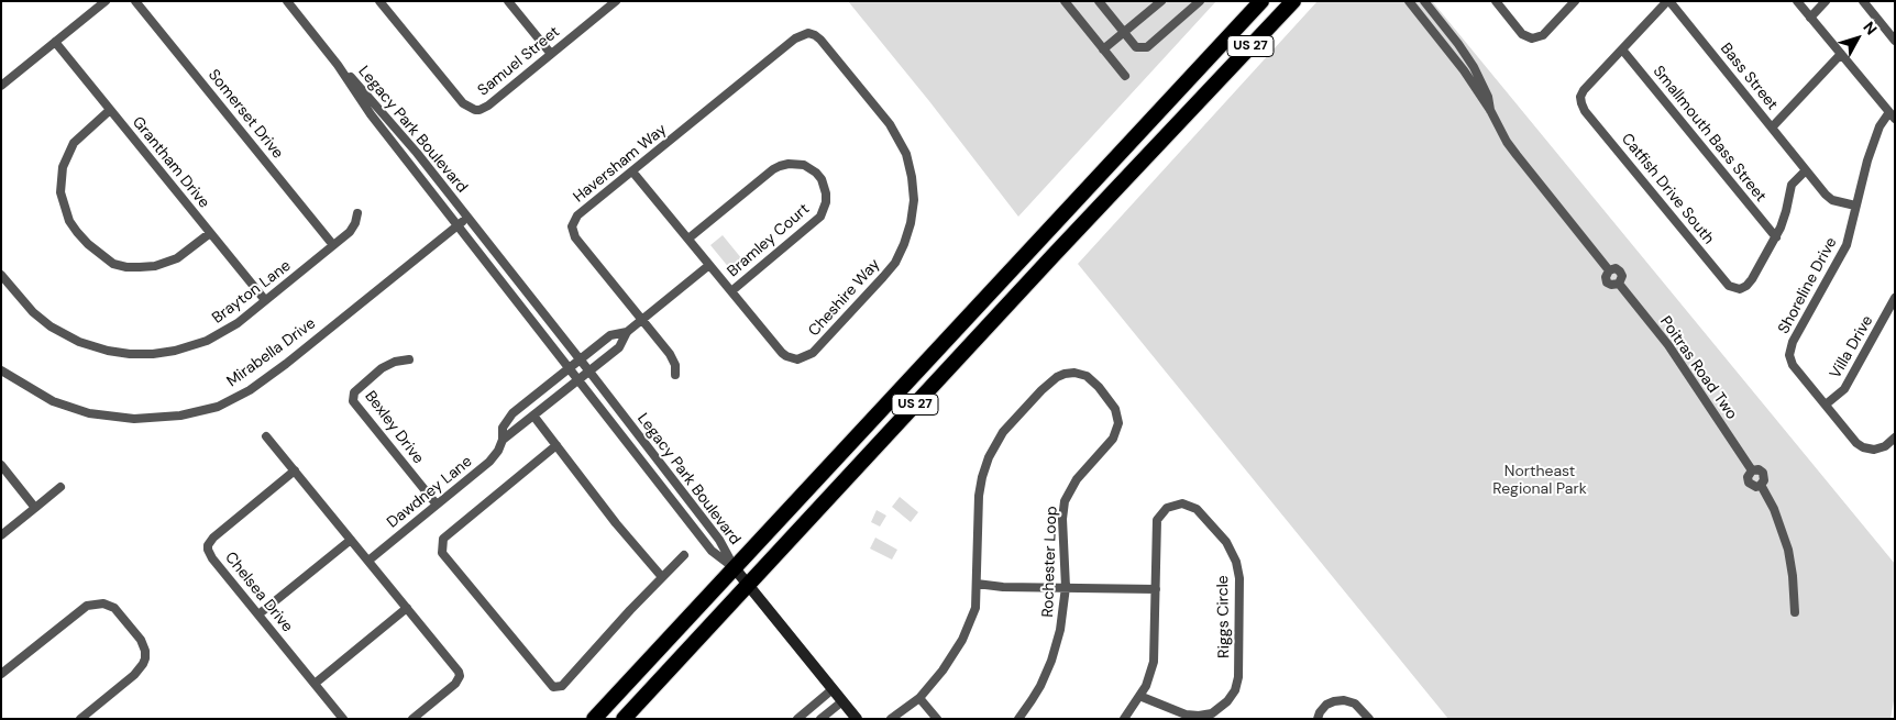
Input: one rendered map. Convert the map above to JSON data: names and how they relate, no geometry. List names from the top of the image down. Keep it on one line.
{"streets":{"highway":["US 27"],"street":["Samuel Street","Bass Street","Somerset Drive","Legacy Park Boulevard","Smallmouth Bass Street","Grantham Drive","Haversham Way","Catfish Drive South","Bramley Court","Shoreline Drive","Brayton Lane","Cheshire Way","Villa Drive","Mirabella Drive","Poitras Road Two","Bexley Drive","Dawdney Lane","Rochester Loop","Chelsea Drive","Riggs Circle"]},"crossings":[["US 27","Legacy Park Boulevard"],["Bass Street","Shoreline Drive"],["Somerset Drive","Brayton Lane"],["Legacy Park Boulevard","Mirabella Drive"],["Legacy Park Boulevard","Dawdney Lane"],["Smallmouth Bass Street","Catfish Drive South"],["Grantham Drive","Brayton Lane"],["Haversham Way","Cheshire Way"],["Bramley Court","Cheshire Way"],["Shoreline Drive","Villa Drive"],["Bexley Drive","Dawdney Lane"]],"parks":["Northeast Regional Park"],"north":"top right"}
